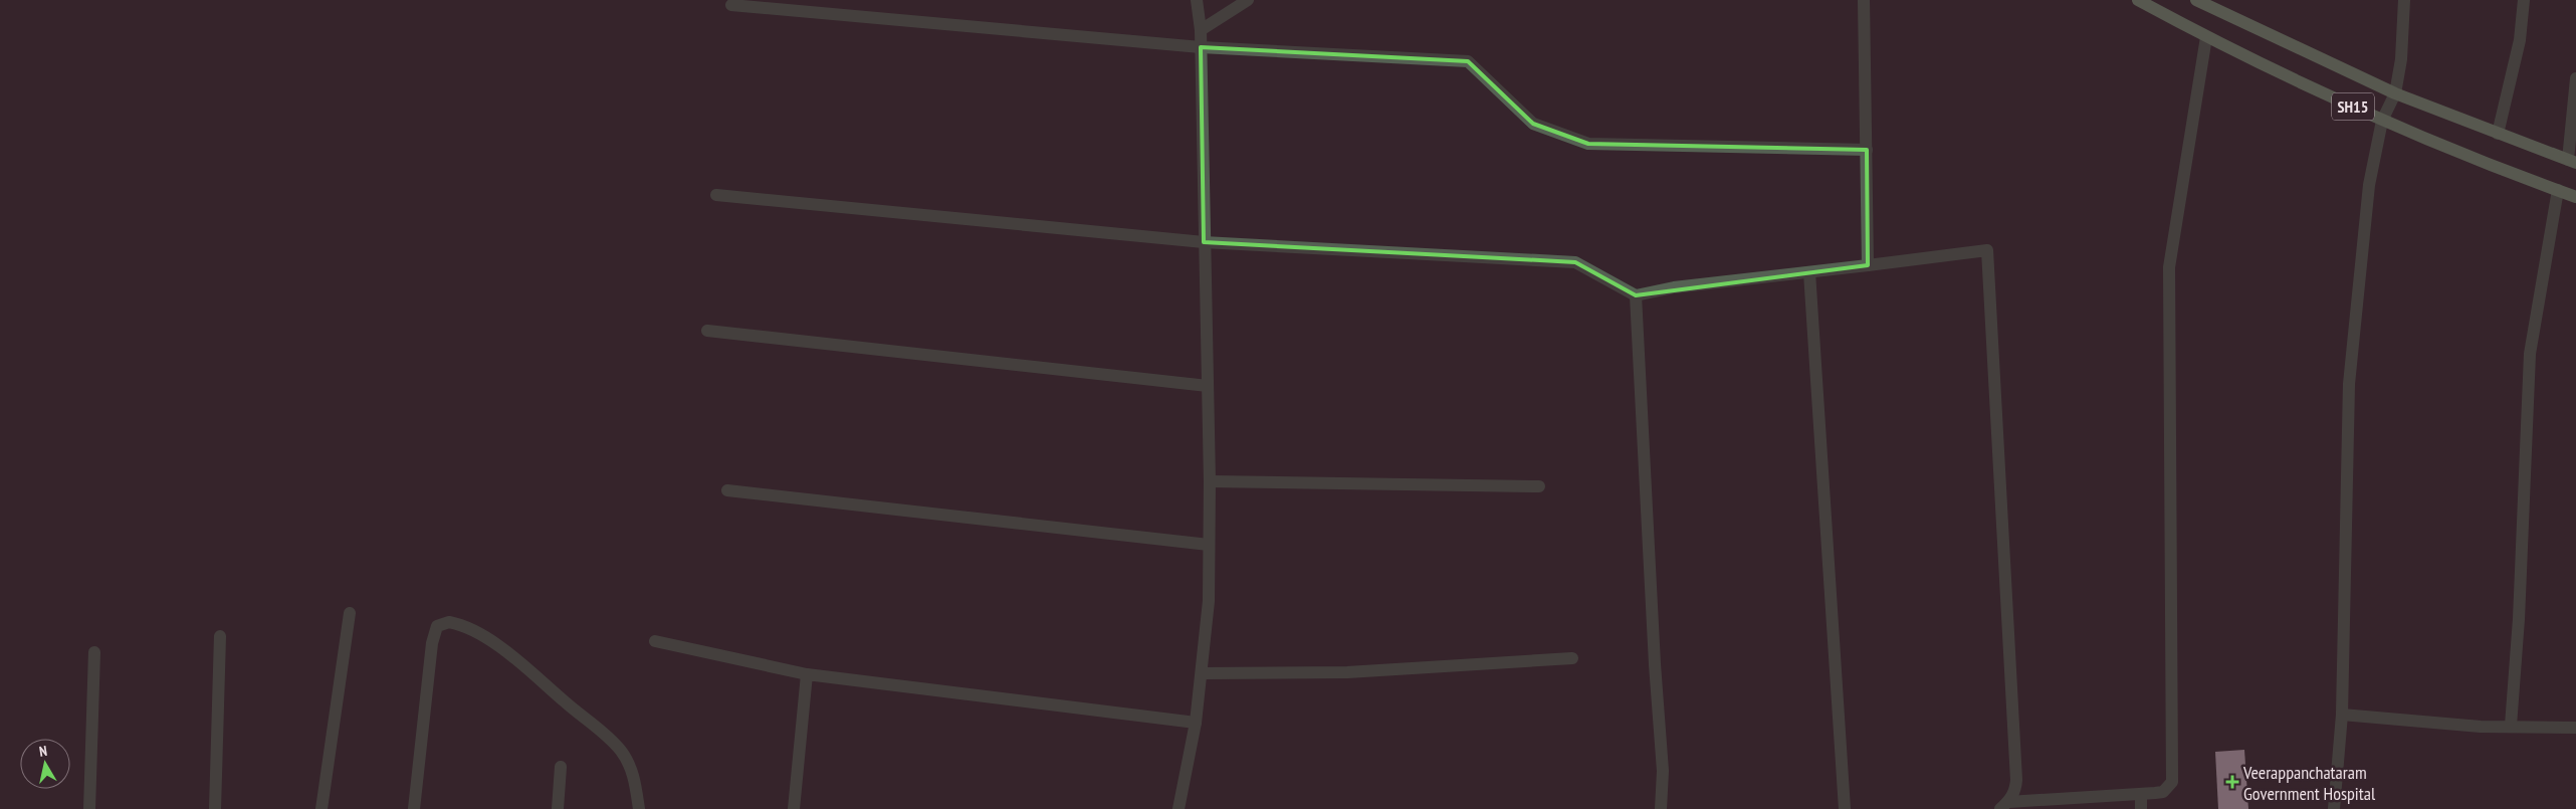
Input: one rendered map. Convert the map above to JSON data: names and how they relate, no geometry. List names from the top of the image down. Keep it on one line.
{"streets":{"main road":["SH15"]},"places":{"health":["Veerappanchataram Government Hospital"]},"north":"top"}
